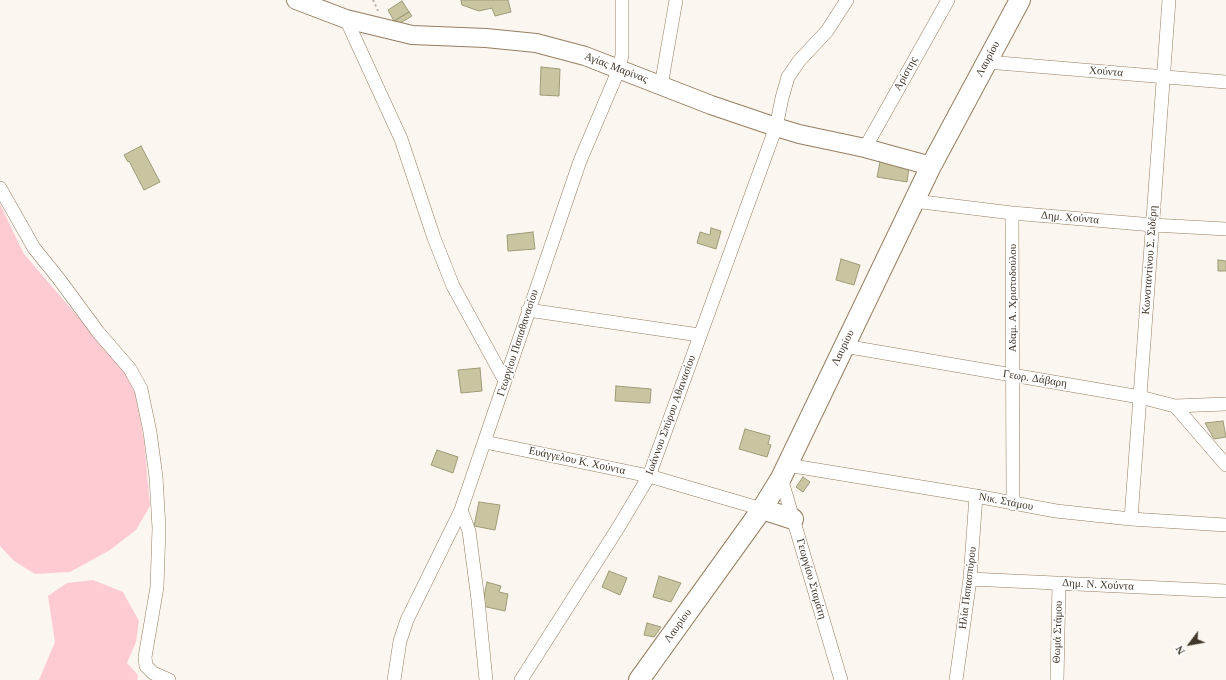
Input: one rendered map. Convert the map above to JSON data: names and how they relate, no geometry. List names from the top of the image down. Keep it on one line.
{"streets":{"main road":["Λαυρίου"],"street":["Αγίας Μαρίνας","Χούντα","Αρίστης","Δημ. Χούντα","Κωνσταντίνου Σ. Σιδέρη","Αδαμ. Α. Χριστοδούλου","Γεωργίου Παπαθανασίου","Γεωρ. Δάβαρη","Ιωάννου Σπύρου Αθανασίου","Ευάγγελου Κ. Χούντα","Νικ. Στάμου","Γεωργίου Σταμάτη","Δημ. Ν. Χούντα","Ηλία Παπασπύρου","Θωμά Στάμου"]},"crossings":[["Λαυρίου","Αγίας Μαρίνας"],["Λαυρίου","Χούντα"],["Λαυρίου","Δημ. Χούντα"],["Λαυρίου","Γεωρ. Δάβαρη"],["Λαυρίου","Ευάγγελου Κ. Χούντα"],["Λαυρίου","Νικ. Στάμου"],["Λαυρίου","Γεωργίου Σταμάτη"],["Αγίας Μαρίνας","Αρίστης"],["Αγίας Μαρίνας","Γεωργίου Παπαθανασίου"],["Αγίας Μαρίνας","Ιωάννου Σπύρου Αθανασίου"],["Χούντα","Κωνσταντίνου Σ. Σιδέρη"],["Δημ. Χούντα","Κωνσταντίνου Σ. Σιδέρη"],["Δημ. Χούντα","Αδαμ. Α. Χριστοδούλου"],["Κωνσταντίνου Σ. Σιδέρη","Γεωρ. Δάβαρη"],["Κωνσταντίνου Σ. Σιδέρη","Νικ. Στάμου"],["Αδαμ. Α. Χριστοδούλου","Γεωρ. Δάβαρη"],["Αδαμ. Α. Χριστοδούλου","Νικ. Στάμου"],["Γεωργίου Παπαθανασίου","Ευάγγελου Κ. Χούντα"],["Ιωάννου Σπύρου Αθανασίου","Ευάγγελου Κ. Χούντα"],["Νικ. Στάμου","Γεωργίου Σταμάτη"],["Νικ. Στάμου","Ηλία Παπασπύρου"],["Δημ. Ν. Χούντα","Ηλία Παπασπύρου"],["Δημ. Ν. Χούντα","Θωμά Στάμου"]],"north":"bottom left"}
